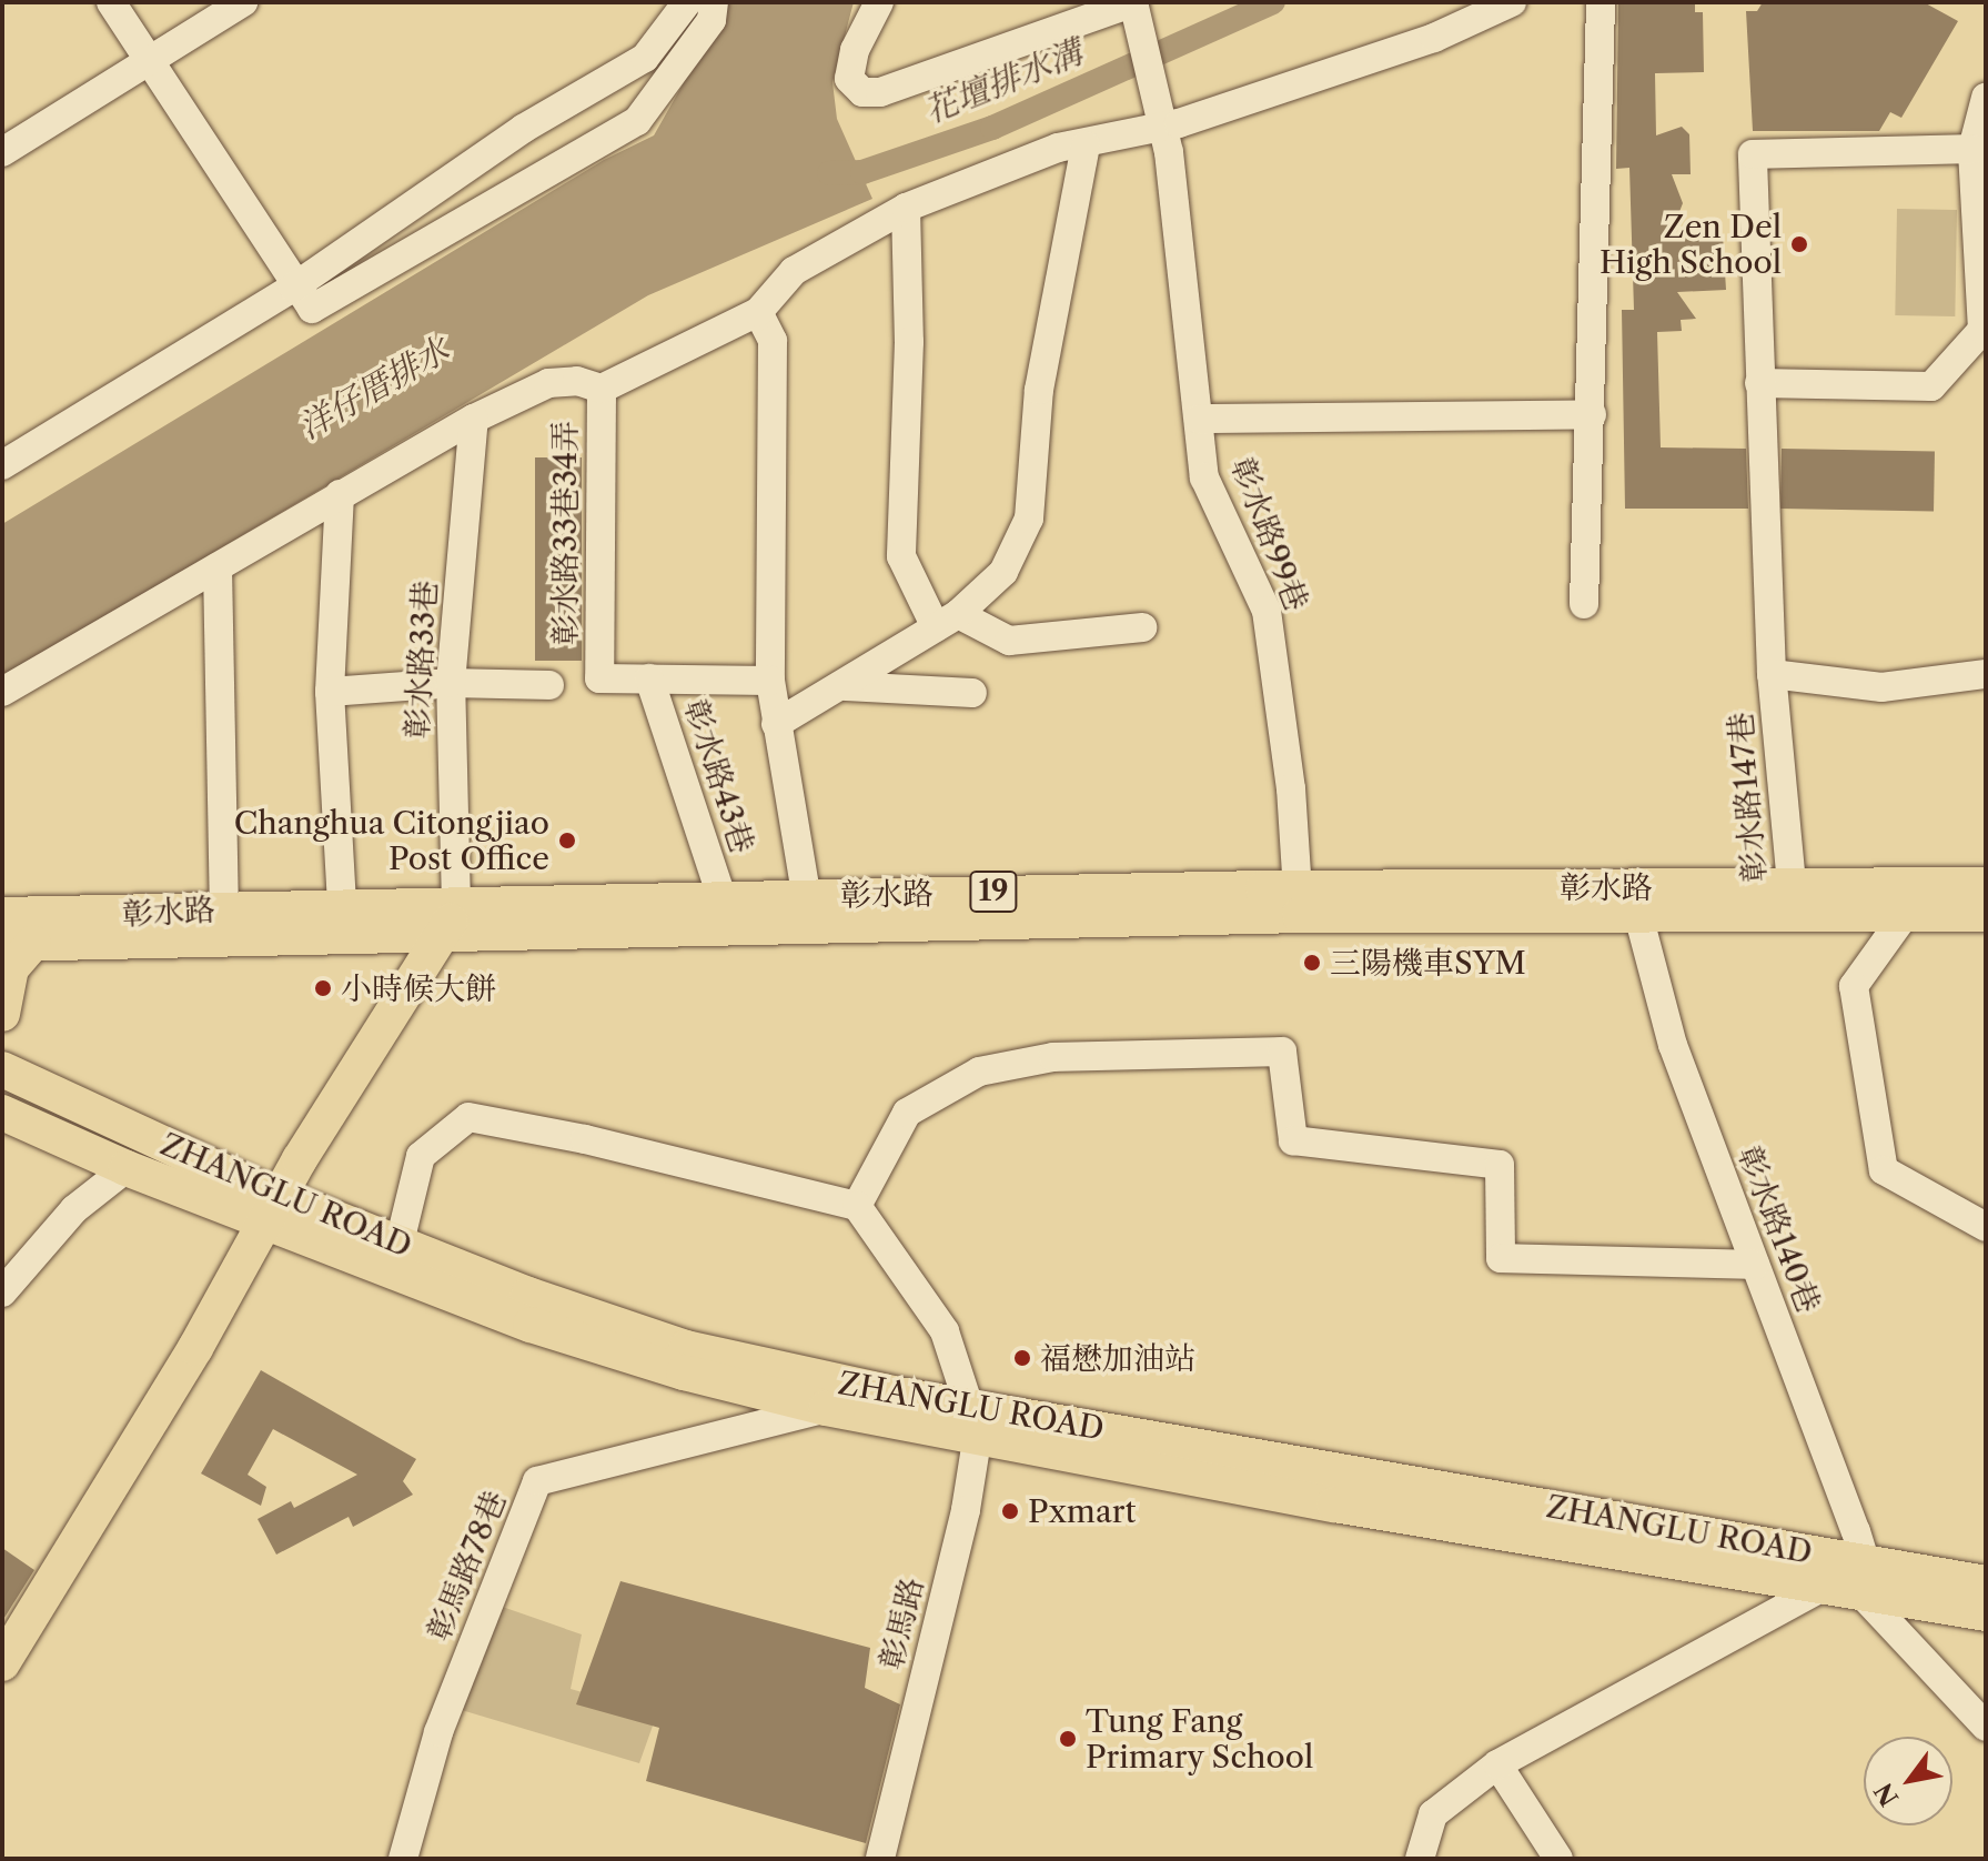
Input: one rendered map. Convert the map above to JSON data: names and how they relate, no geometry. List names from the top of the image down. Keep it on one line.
{"streets":{"main road":["彰水路","19","ZHANGLU ROAD"],"street":["彰水路33巷34弄","彰水路99巷","彰水路33巷","彰水路43巷","彰水路147巷","彰水路140巷","彰馬路78巷","彰馬路"]},"crossings":[["彰水路33巷34弄","彰水路33巷"],["彰水路33巷34弄","彰水路43巷"],["彰水路99巷","彰水路"],["彰水路33巷","彰水路"],["彰水路43巷","彰水路"],["彰水路147巷","彰水路"],["彰水路","彰水路140巷"],["ZHANGLU ROAD","彰水路140巷"],["ZHANGLU ROAD","彰馬路78巷"],["ZHANGLU ROAD","彰馬路"]],"water":["花壇排水溝","洋仔厝排水"],"places":["Zen Del High School","Changhua Citongjiao Post Office","三陽機車SYM","小時候大餅","福懋加油站","Pxmart","Tung Fang Primary School"],"north":"bottom left"}
